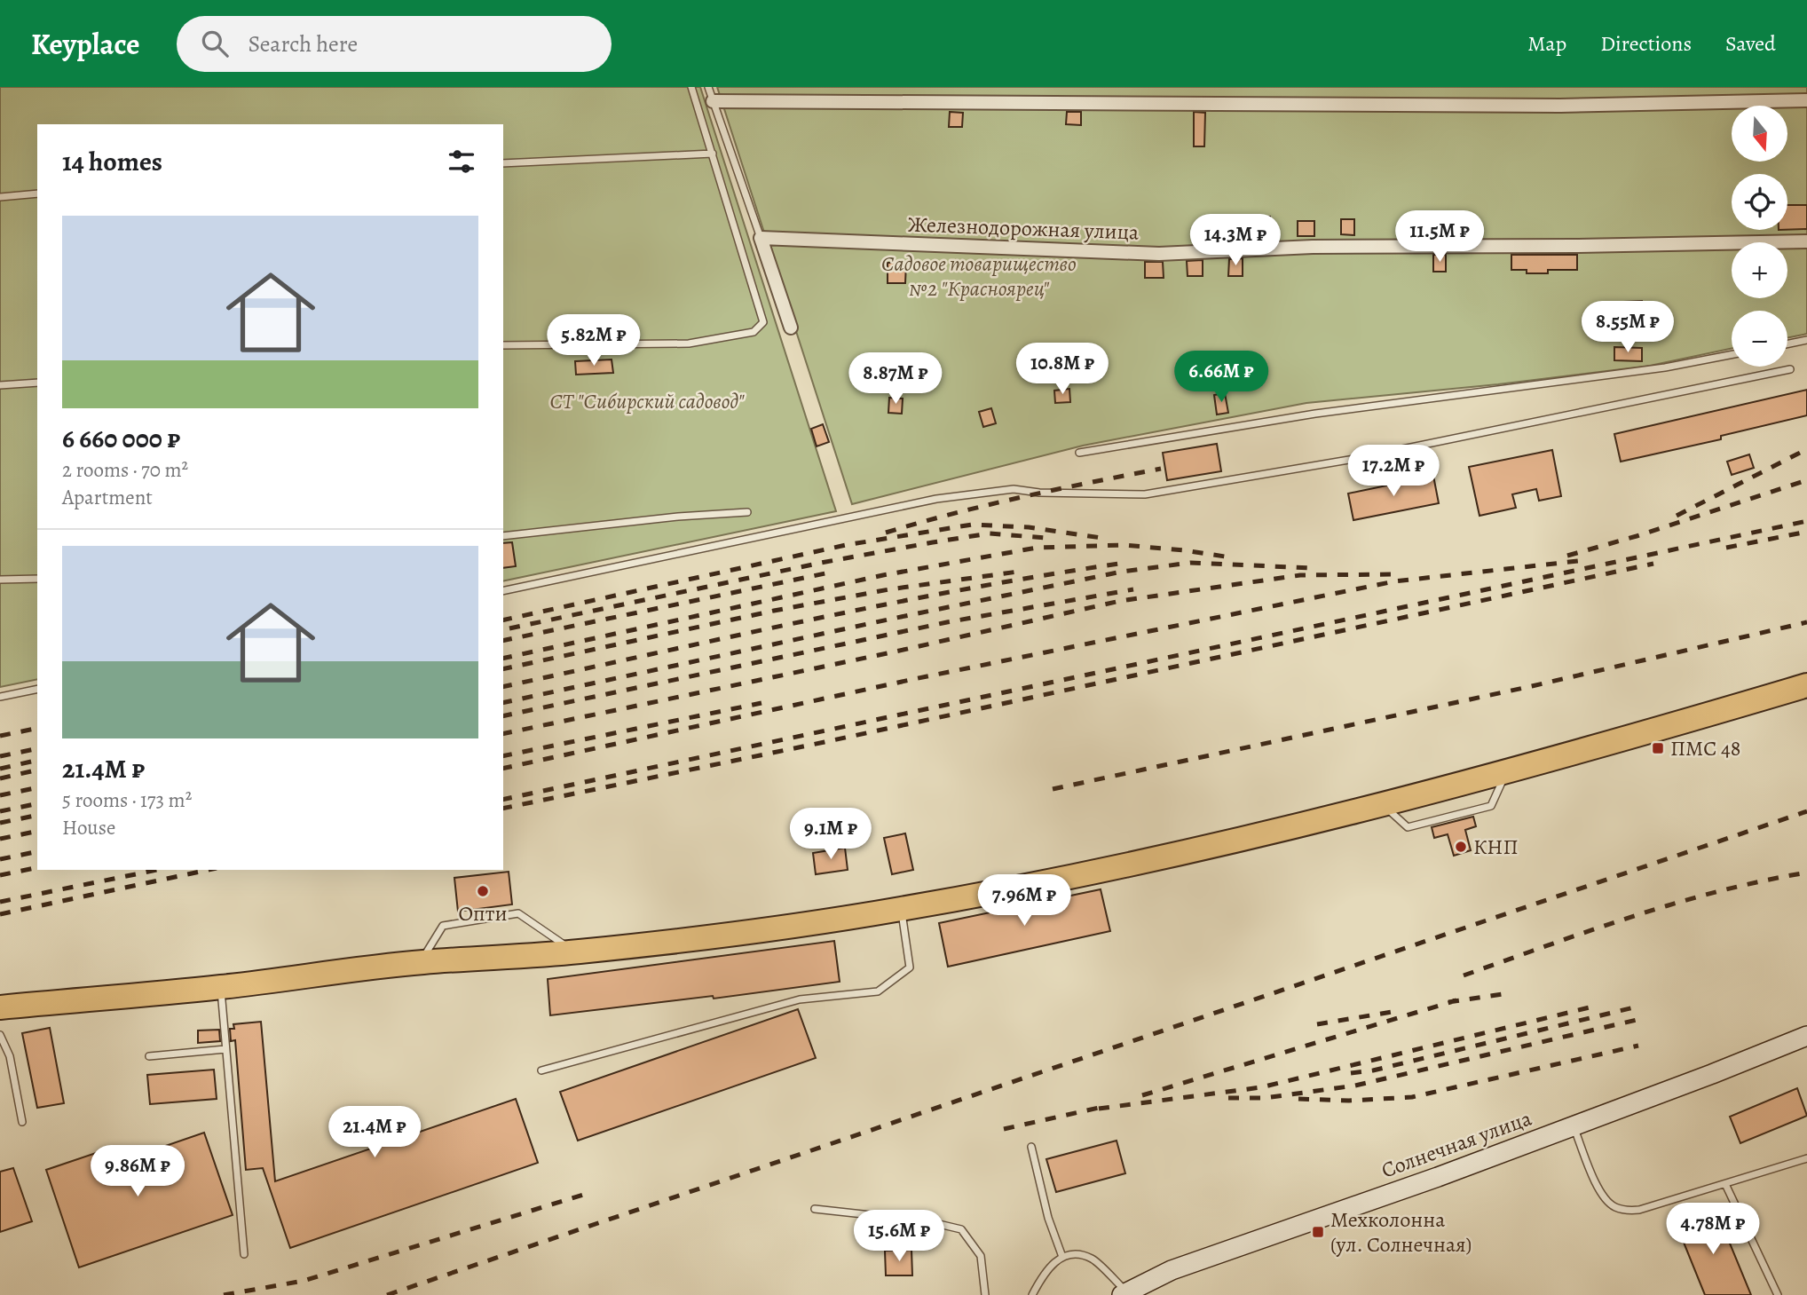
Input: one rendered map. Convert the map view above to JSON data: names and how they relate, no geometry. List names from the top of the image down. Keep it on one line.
{"streets":{"street":["Железнодорожная улица","Солнечная улица"]},"parks":["Садовое товарищество №2 \"Красноярец\"","СТ \"Сибирский садовод\""],"places":{"transit":["ПМС 48","Мехколонна (ул. Солнечная)"],"other":["КНП","Опти"]},"north":"bottom","page":{"header":"Keyplace","search":"Search here","nav":["Map","Directions","Saved"],"map_buttons":["+","−"],"heading":"14 homes","list":[{"name":"6 660 000 ₽","note":"2 rooms · 70 m² · Apartment"},{"name":"21.4M ₽","note":"5 rooms · 173 m² · House"}],"price":["11.5M ₽","14.3M ₽","8.55M ₽","5.82M ₽","10.8M ₽","6.66M ₽","8.87M ₽","17.2M ₽","9.1M ₽","7.96M ₽","21.4M ₽","9.86M ₽","4.78M ₽","15.6M ₽"]}}
